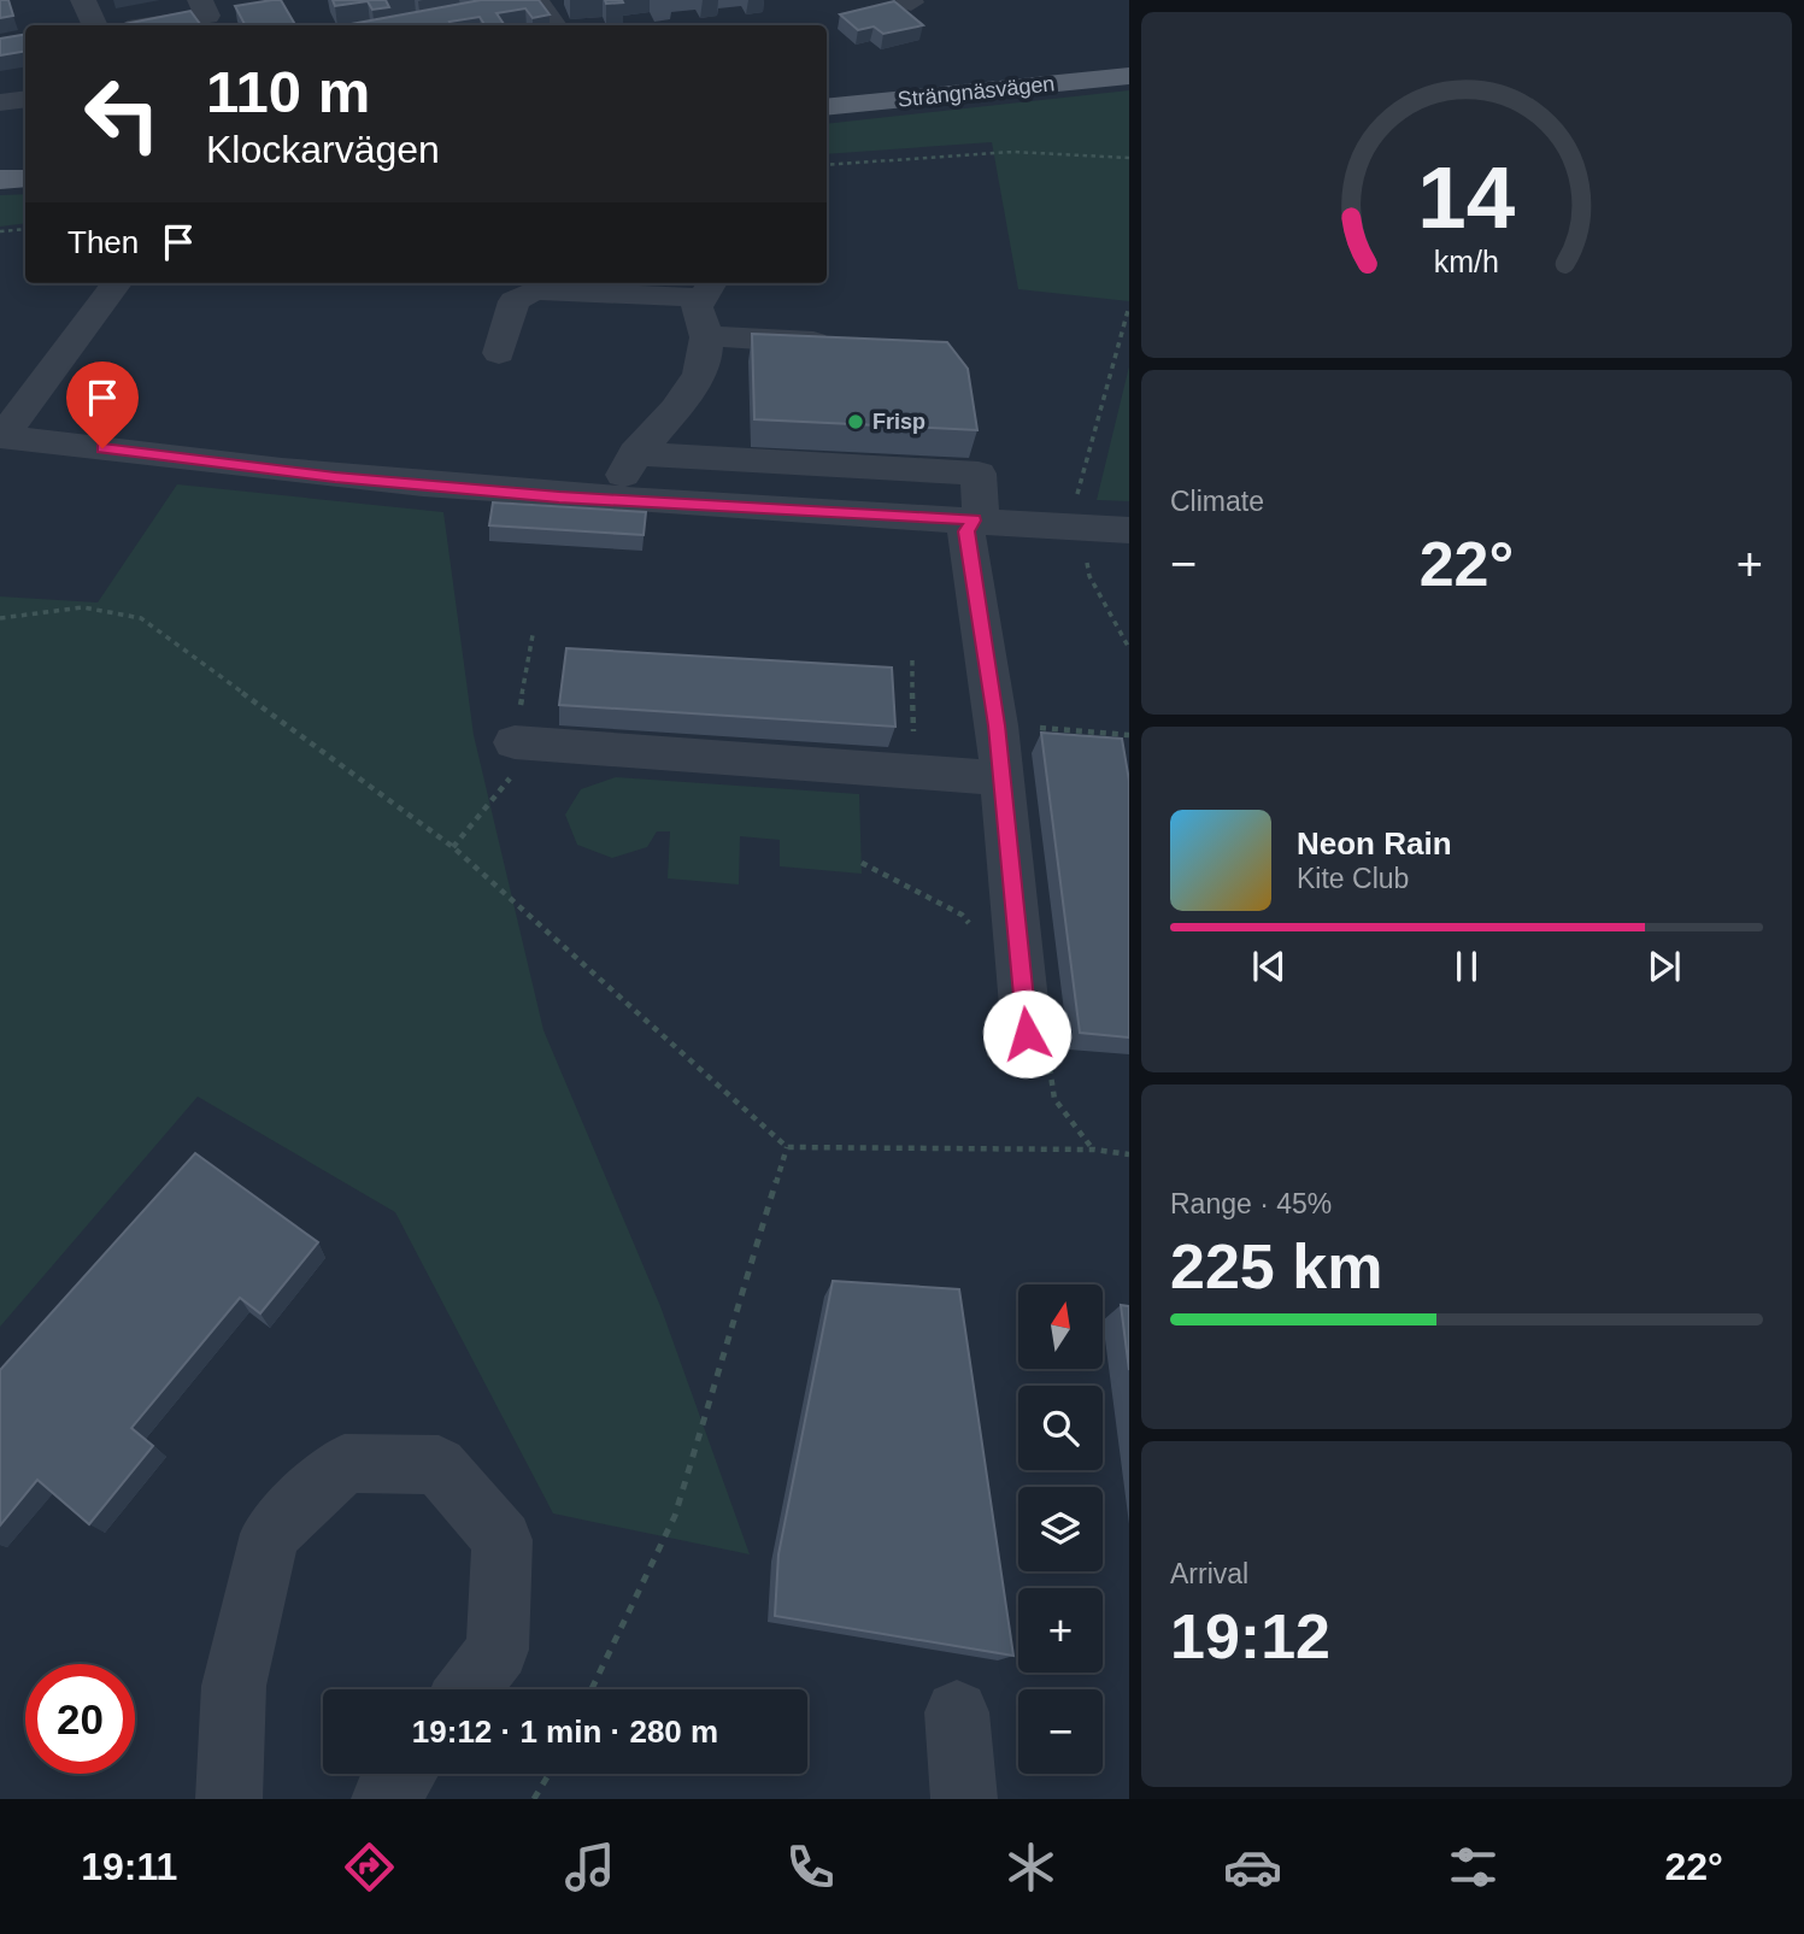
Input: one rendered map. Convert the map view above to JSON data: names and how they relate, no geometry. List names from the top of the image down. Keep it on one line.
{"streets":{"main road":["Strängnäsvägen"]},"places":["Frisp"],"north":"top","page":{"turn":["110 m","Klockarvägen"],"then":"Then","tile":["Climate",["Range · 45%","225 km"],["Arrival","19:12"]],"heat":["−","22°","+"],"song":["Neon Rain","Kite Club"],"map_buttons":["+","−"],"limit":"20","trip":"19:12 · 1 min · 280 m","tabs":["19:11","22°"],"gauge":["14","km/h"]}}
